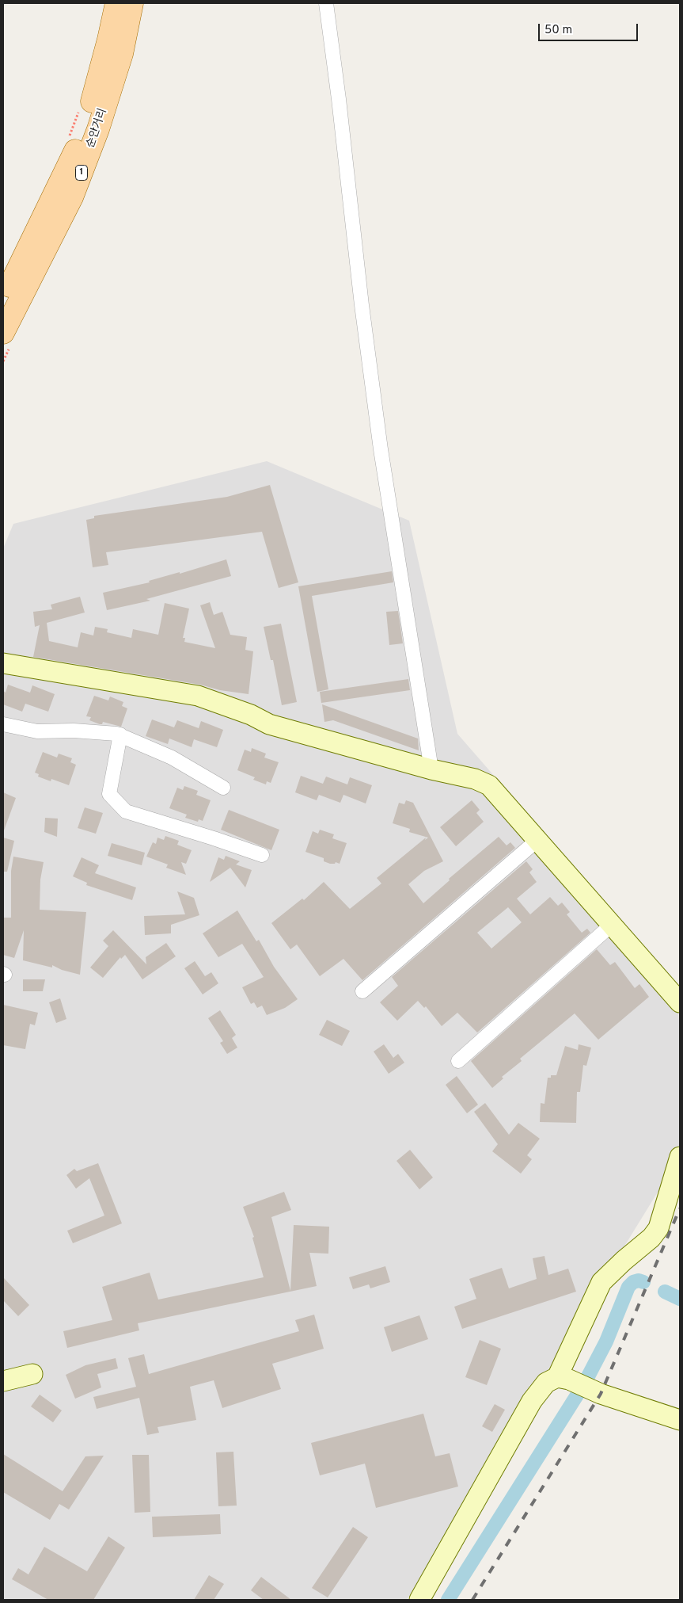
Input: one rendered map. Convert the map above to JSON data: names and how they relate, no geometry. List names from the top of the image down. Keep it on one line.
{"streets":{"main road":["순안거리","1"]},"scale_bar":"50 m"}
